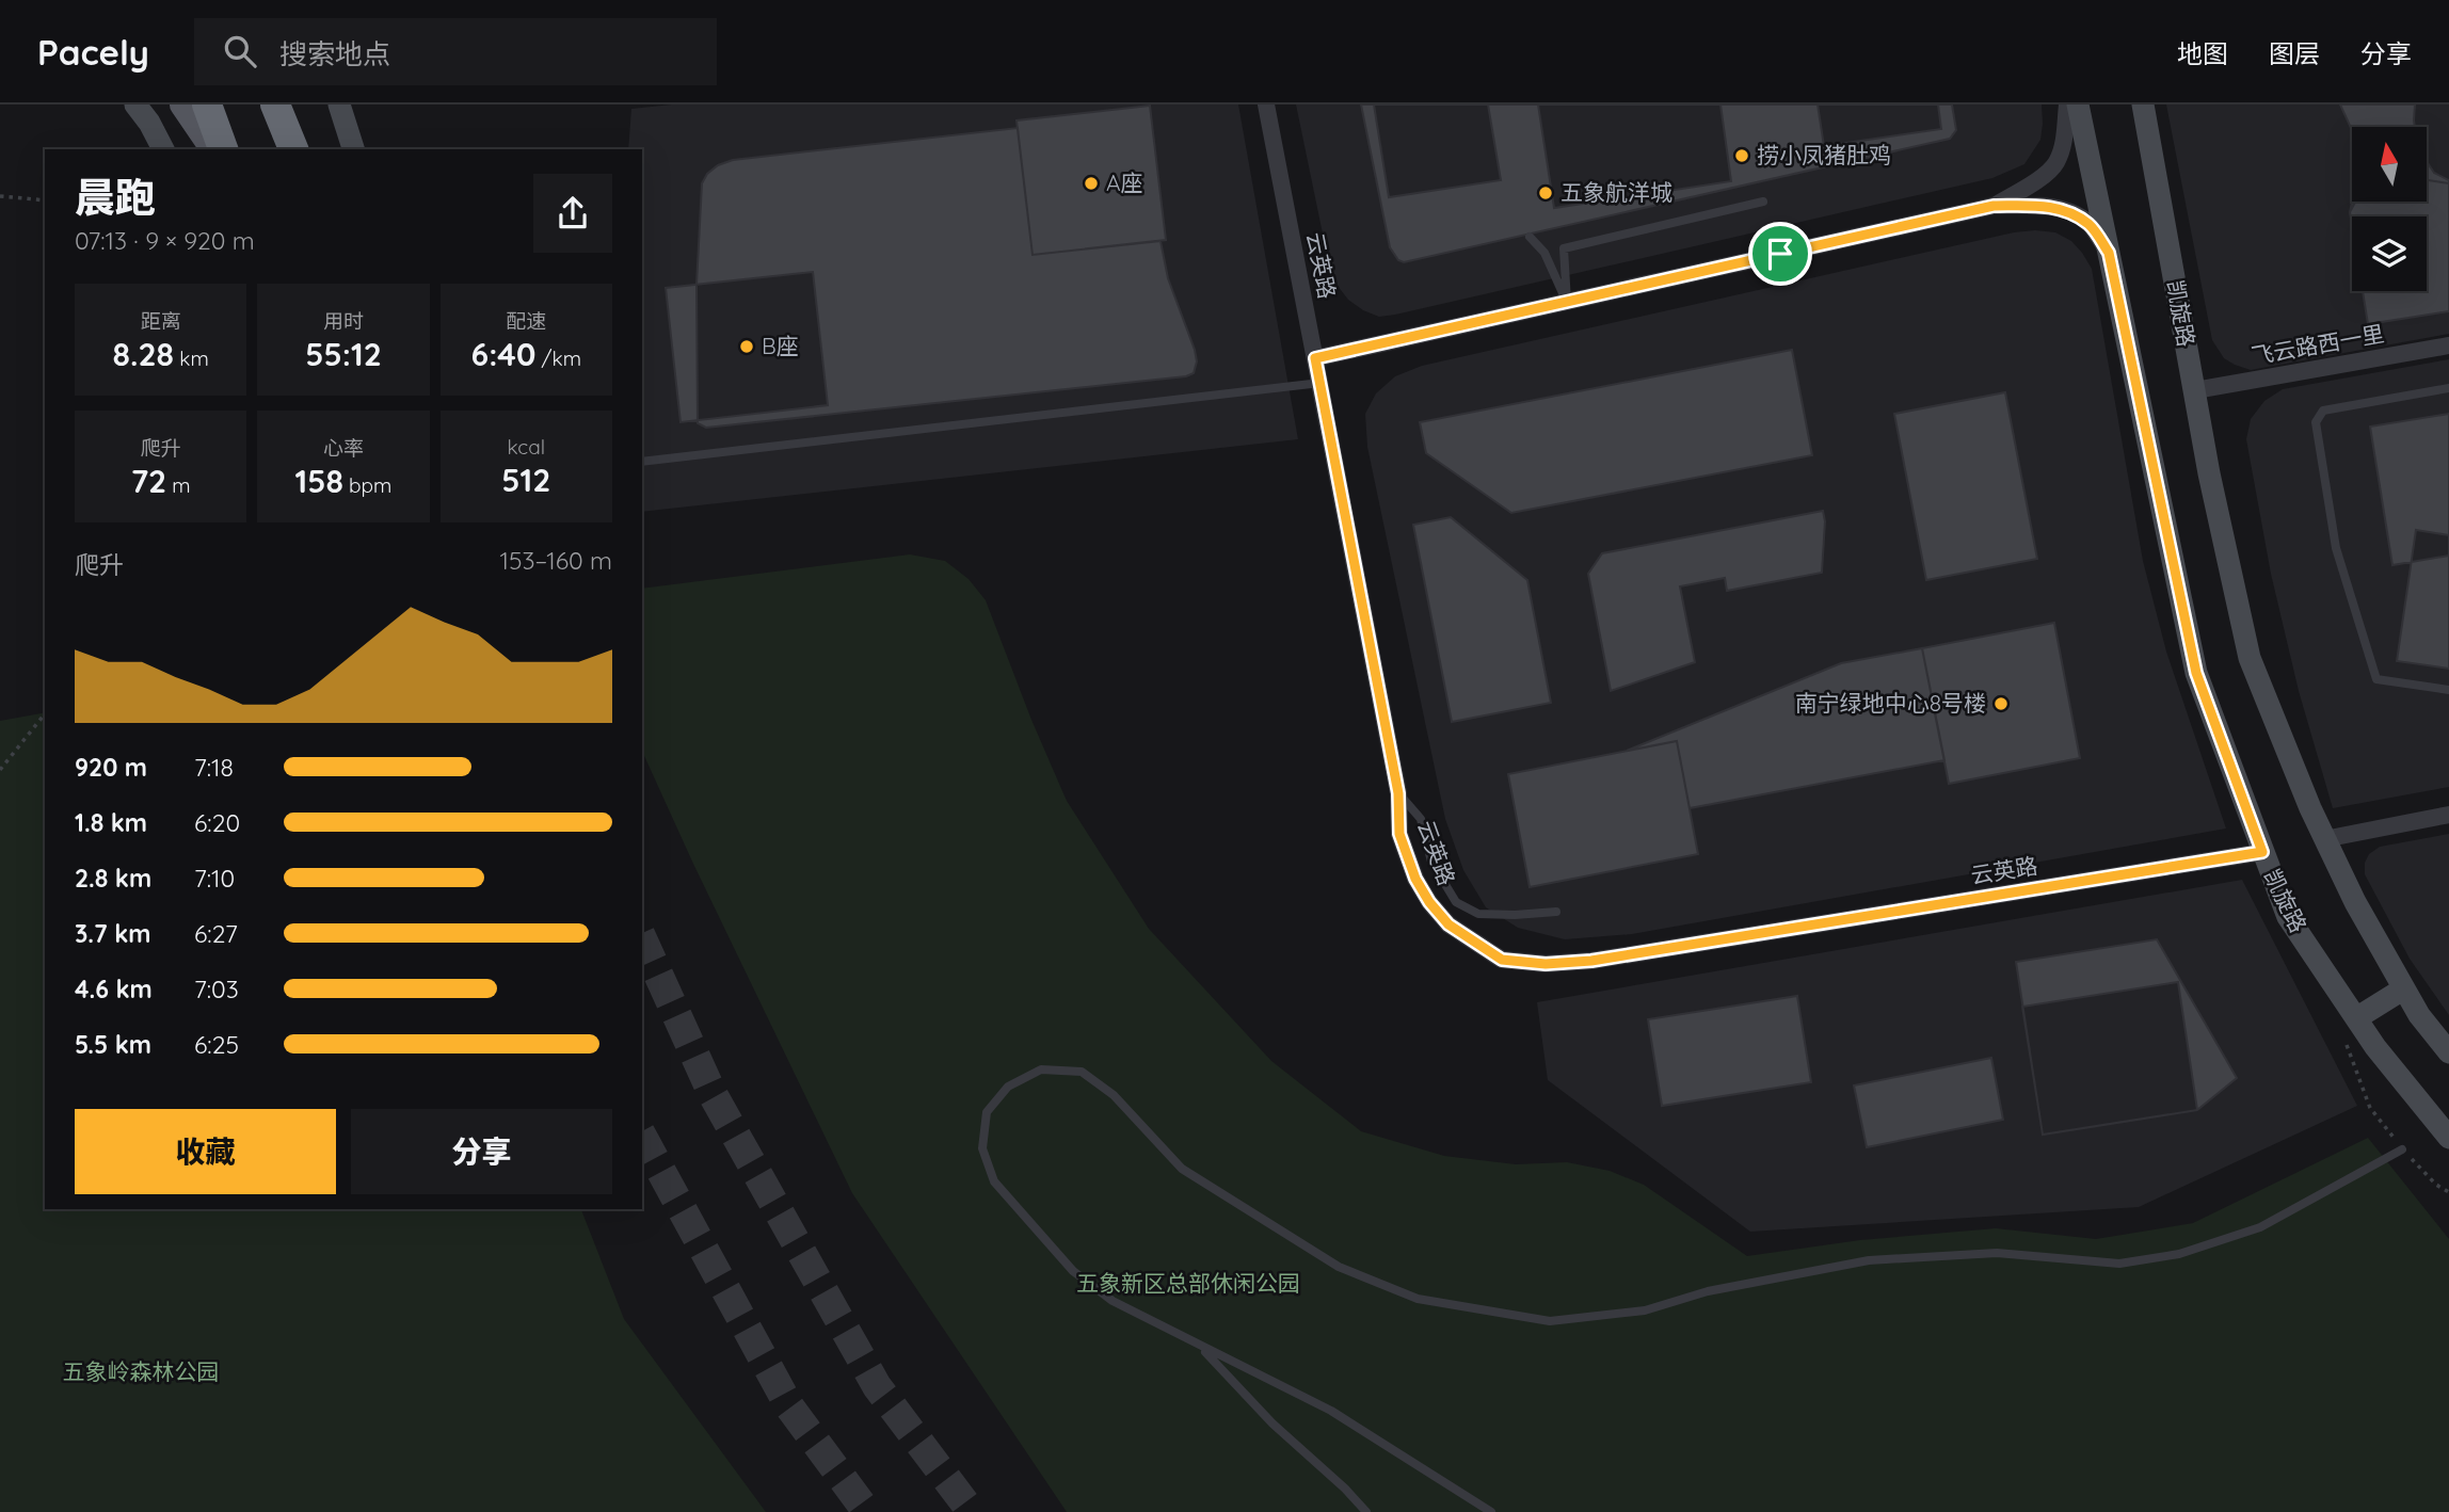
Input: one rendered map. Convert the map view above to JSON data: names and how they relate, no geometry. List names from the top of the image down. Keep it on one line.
{"streets":{"street":["云英路","凯旋路","飞云路西一里"]},"crossings":[["云英路","凯旋路"],["凯旋路","飞云路西一里"]],"parks":["五象新区总部休闲公园","五象岭森林公园"],"places":["捞小凤猪肚鸡","A座","五象航洋城","B座","南宁绿地中心8号楼"],"north":"top","page":{"header":"Pacely","search":"搜索地点","nav":["地图","图层","分享"],"heading":["晨跑","07:13 · 9 × 920 m"],"stats":[["距离","8.28 km"],["用时","55:12"],["配速","6:40 /km"],["爬升","72 m"],["心率","158 bpm"],["kcal","512"]],"chart":["爬升","153–160 m"],"list":[{"name":"920 m","note":"7:18"},{"name":"1.8 km","note":"6:20"},{"name":"2.8 km","note":"7:10"},{"name":"3.7 km","note":"6:27"},{"name":"4.6 km","note":"7:03"},{"name":"5.5 km","note":"6:25"}],"buttons":["收藏","分享"]}}
